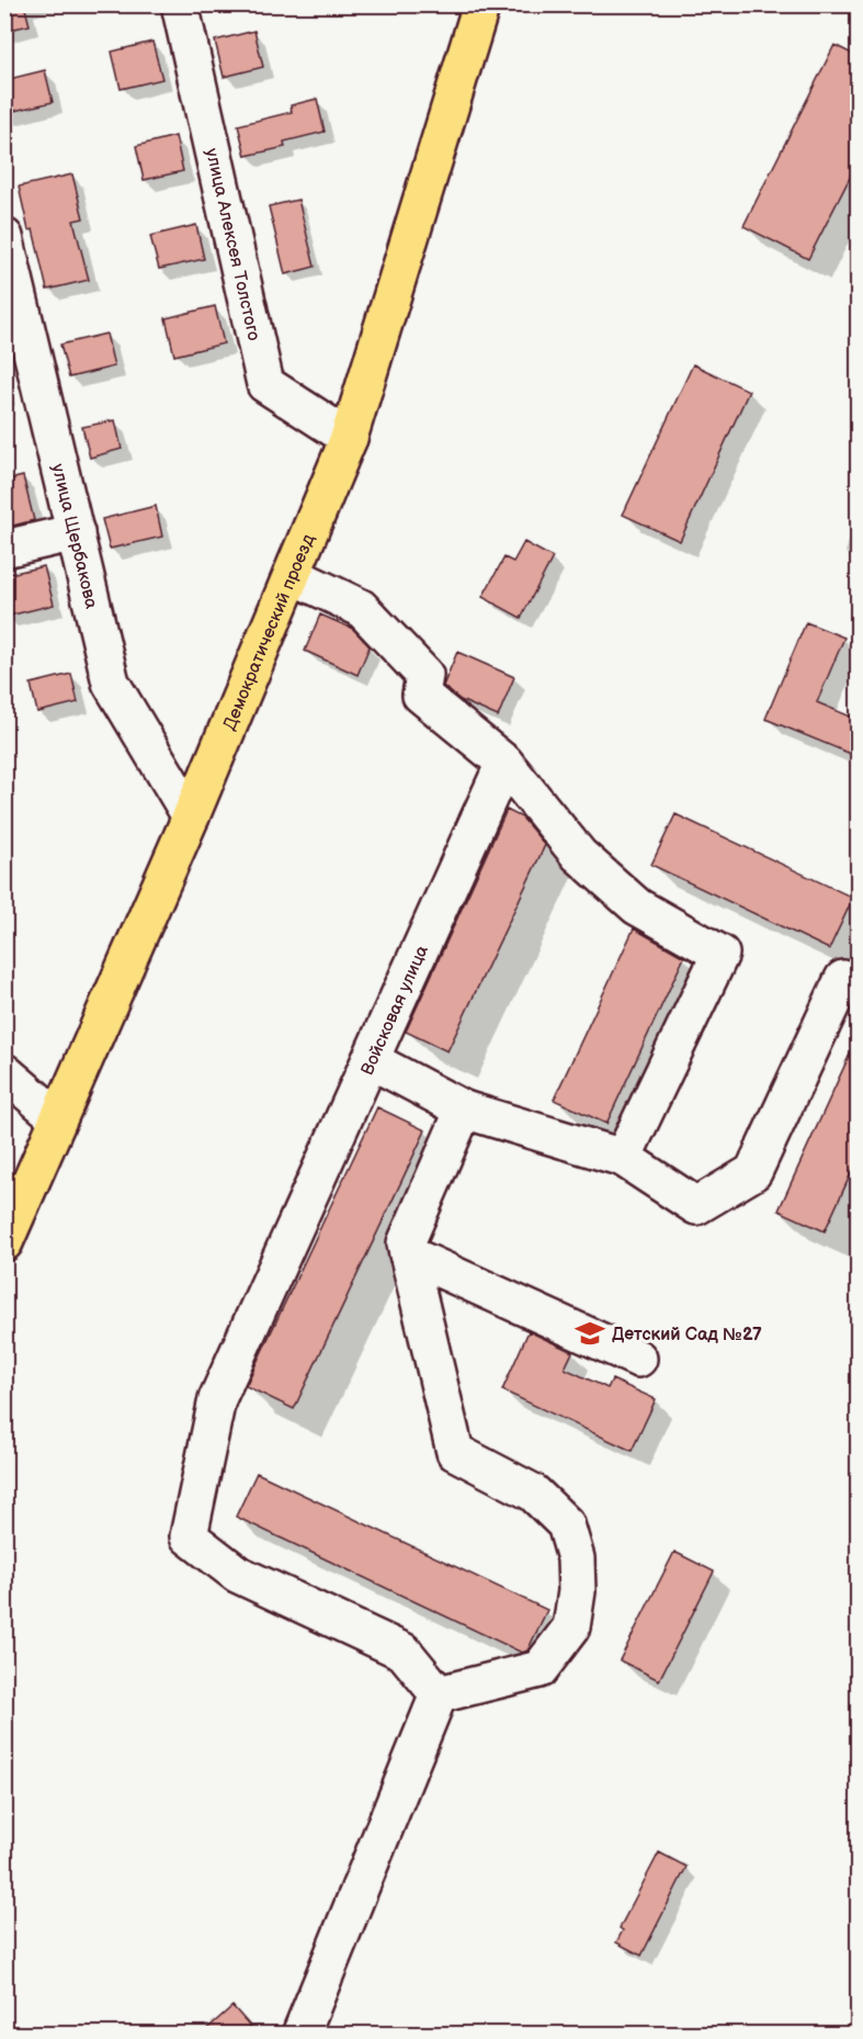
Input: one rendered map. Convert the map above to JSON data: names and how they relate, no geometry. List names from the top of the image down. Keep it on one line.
{"streets":{"main road":["Демократический проезд"],"street":["улица Алексея Толстого","улица Щербакова","Войсковая улица"]},"crossings":[["улица Алексея Толстого","Демократический проезд"],["улица Щербакова","Демократический проезд"]],"places":{"school or university":["Детский Сад №27"]}}
